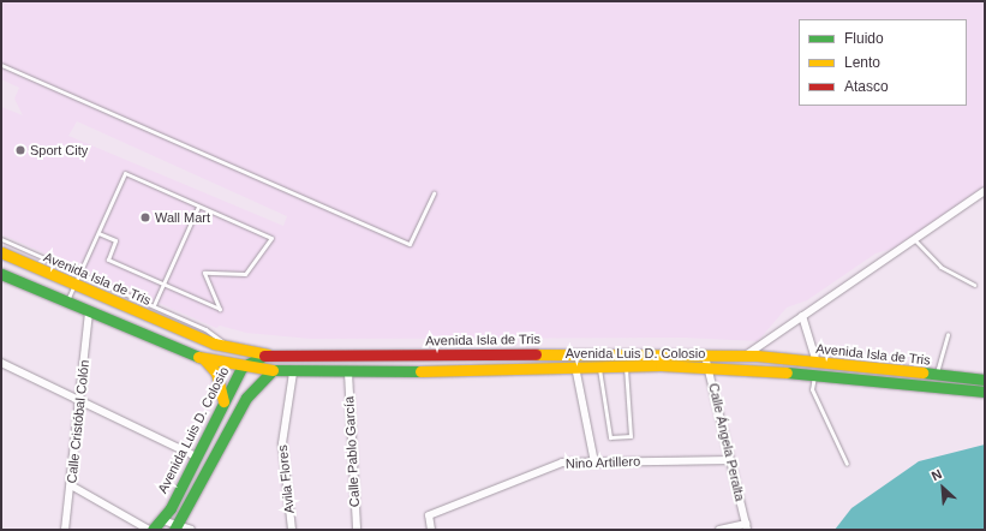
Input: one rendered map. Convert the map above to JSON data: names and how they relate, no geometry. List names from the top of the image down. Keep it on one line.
{"streets":{"main road":["Avenida Isla de Tris","Avenida Luis D. Colosio"],"street":["Calle Cristóbal Colón","Calle Ángela Peralta","Calle Pablo García","Nino Artillero","Avila Flores"]},"crossings":[["Avenida Isla de Tris","Avenida Luis D. Colosio"],["Avenida Isla de Tris","Calle Ángela Peralta"],["Avenida Luis D. Colosio","Calle Ángela Peralta"],["Avenida Luis D. Colosio","Calle Pablo García"],["Avenida Luis D. Colosio","Avila Flores"],["Calle Ángela Peralta","Nino Artillero"]],"places":["Sport City","Wall Mart"],"legend":["Fluido","Lento","Atasco"],"north":"top left"}
